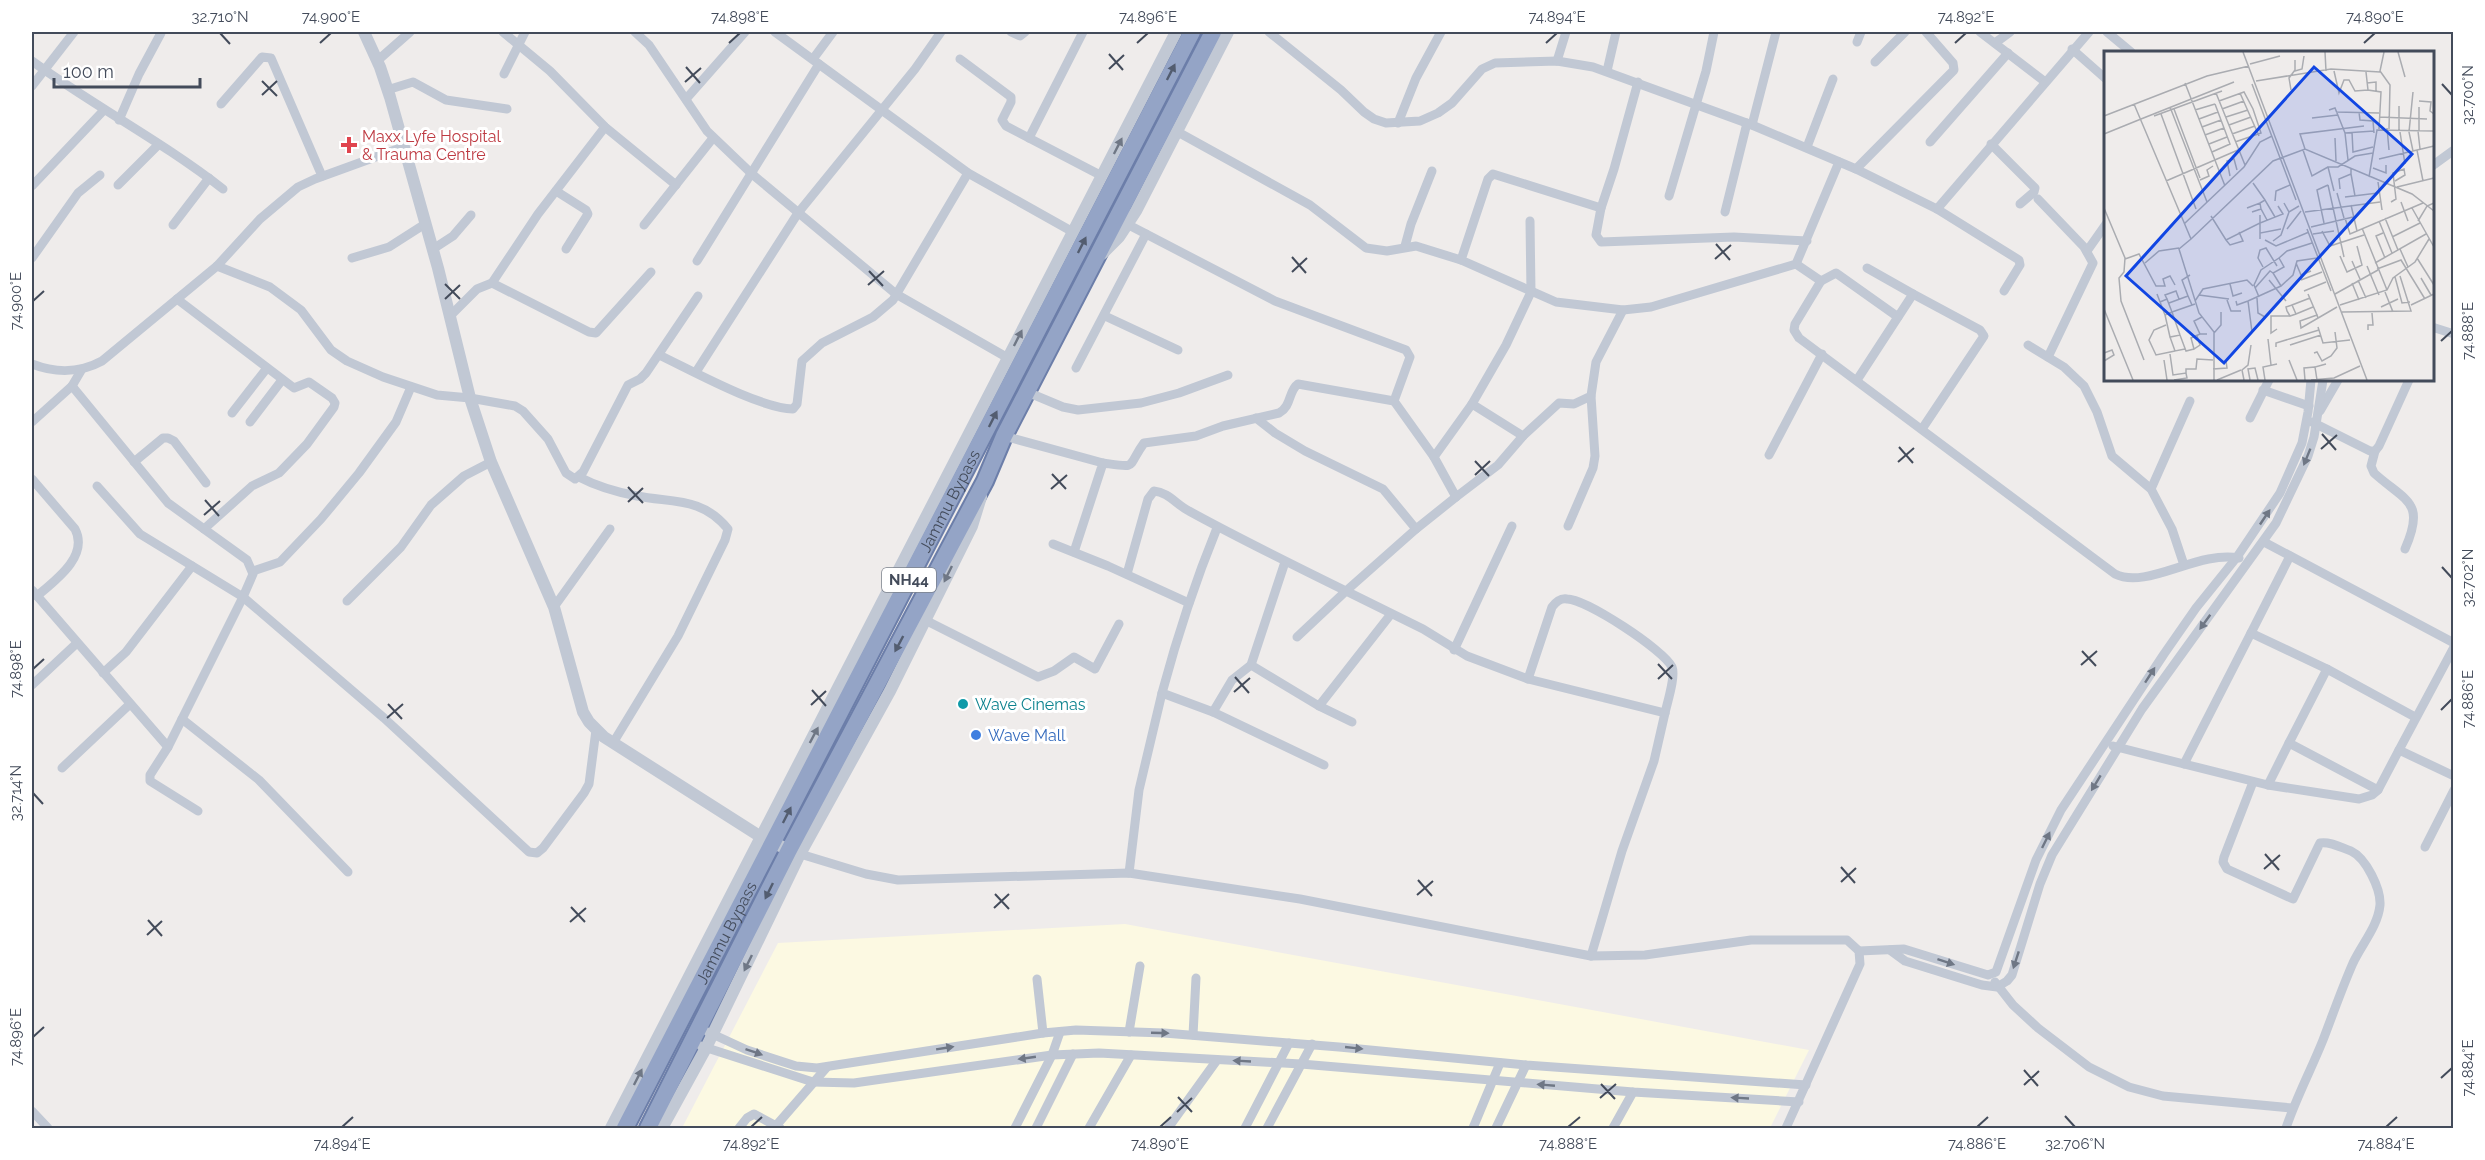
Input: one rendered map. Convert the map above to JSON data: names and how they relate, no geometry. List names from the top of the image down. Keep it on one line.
{"streets":{"highway":["Jammu Bypass","NH44"]},"places":{"health":["Maxx Lyfe Hospital & Trauma Centre"],"other":["Wave Cinemas","Wave Mall"]},"scale_bar":"100 m","coordinates":["32.710°N","74.900°E","74.898°E","74.896°E","74.894°E","74.892°E","74.890°E","32.700°N","74.888°E","32.702°N","74.886°E","32.714°N","74.884°E","32.706°N"]}
